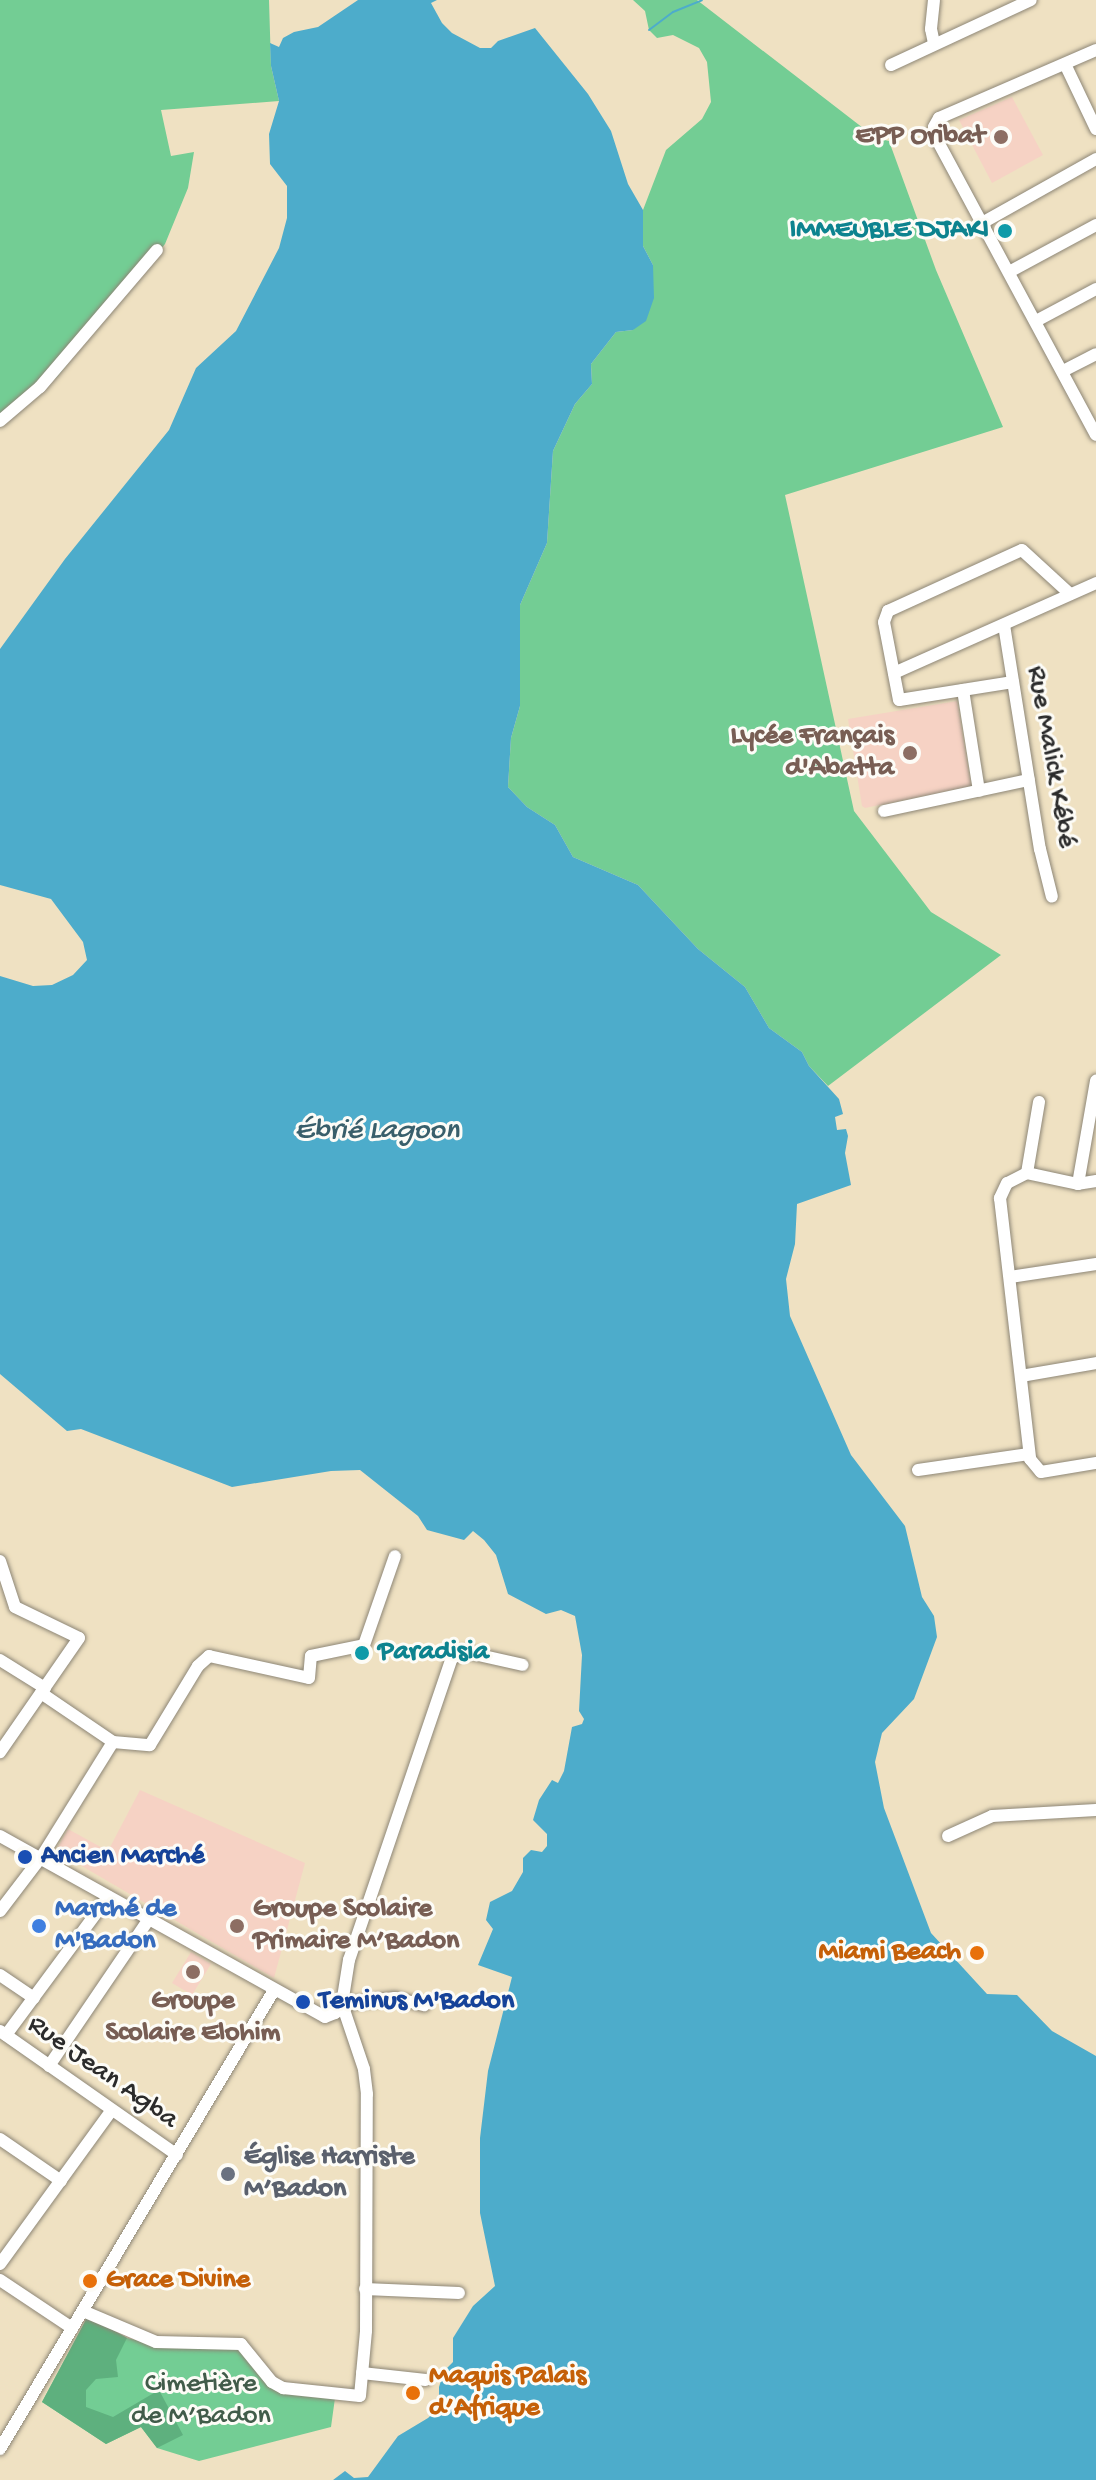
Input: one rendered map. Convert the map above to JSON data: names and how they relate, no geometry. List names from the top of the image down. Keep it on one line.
{"streets":{"street":["Rue Malick Kébé","Rue Jean Agba"]},"water":["Ébrié Lagoon"],"parks":["Cimetière de M’Badon"],"places":["EPP Oribat","IMMEUBLE DJAKI","Lycée Français d'Abatta","Paradisia","Ancien Marché","Marché de M'Badon","Groupe Scolaire Primaire M’Badon","Miami Beach","Groupe Scolaire Elohim","Teminus M'Badon","Église Harriste M’Badon","Grace Divine","Maquis Palais d’Afrique"]}
